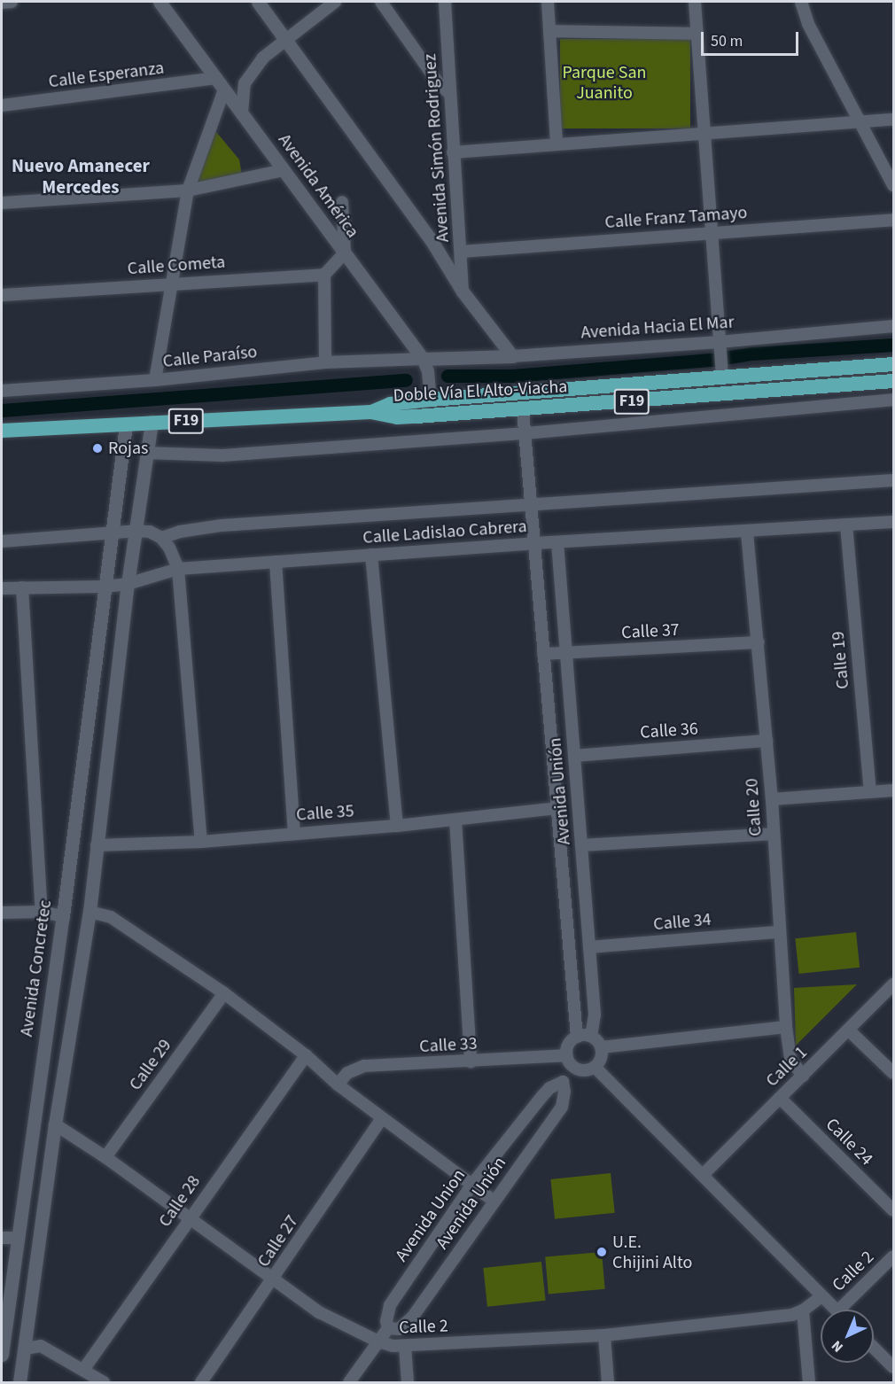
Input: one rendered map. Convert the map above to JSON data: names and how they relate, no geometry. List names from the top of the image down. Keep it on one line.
{"streets":{"highway":["Doble Vía El Alto-Viacha","F19"],"street":["Calle Esperanza","Avenida Simón Rodriguez","Avenida América","Calle Franz Tamayo","Calle Cometa","Avenida Hacia El Mar","Calle Paraíso","Calle Ladislao Cabrera","Calle 37","Calle 19","Calle 36","Avenida Unión","Calle 20","Calle 35","Calle 34","Avenida Concretec","Calle 33","Calle 29","Calle 1","Calle 24","Calle 28","Avenida Union","Calle 27","Calle 2"]},"crossings":[["Calle Esperanza","Avenida América"],["Avenida Simón Rodriguez","Calle Franz Tamayo"],["Avenida América","Avenida Hacia El Mar"],["Avenida América","Calle Paraíso"],["Avenida América","Doble Vía El Alto-Viacha"],["Avenida Hacia El Mar","Calle Paraíso"],["Doble Vía El Alto-Viacha","F19"],["F19","Avenida Concretec"],["Calle Ladislao Cabrera","Calle 19"],["Calle Ladislao Cabrera","Avenida Unión"],["Calle Ladislao Cabrera","Calle 20"],["Calle Ladislao Cabrera","Avenida Concretec"],["Calle 37","Avenida Unión"],["Calle 37","Calle 20"],["Calle 36","Avenida Unión"],["Calle 36","Calle 20"],["Avenida Unión","Calle 34"],["Avenida Unión","Calle 33"],["Avenida Unión","Avenida Union"],["Calle 20","Calle 34"],["Calle 20","Calle 1"],["Calle 33","Avenida Union"],["Calle 29","Calle 2"],["Calle 1","Calle 24"],["Calle 28","Calle 2"],["Avenida Union","Calle 2"],["Calle 27","Calle 2"]],"districts":["Nuevo Amanecer Mercedes"],"parks":["Parque San Juanito"],"places":["Rojas","U.E. Chijini Alto"],"scale_bar":"50 m","north":"bottom left"}
